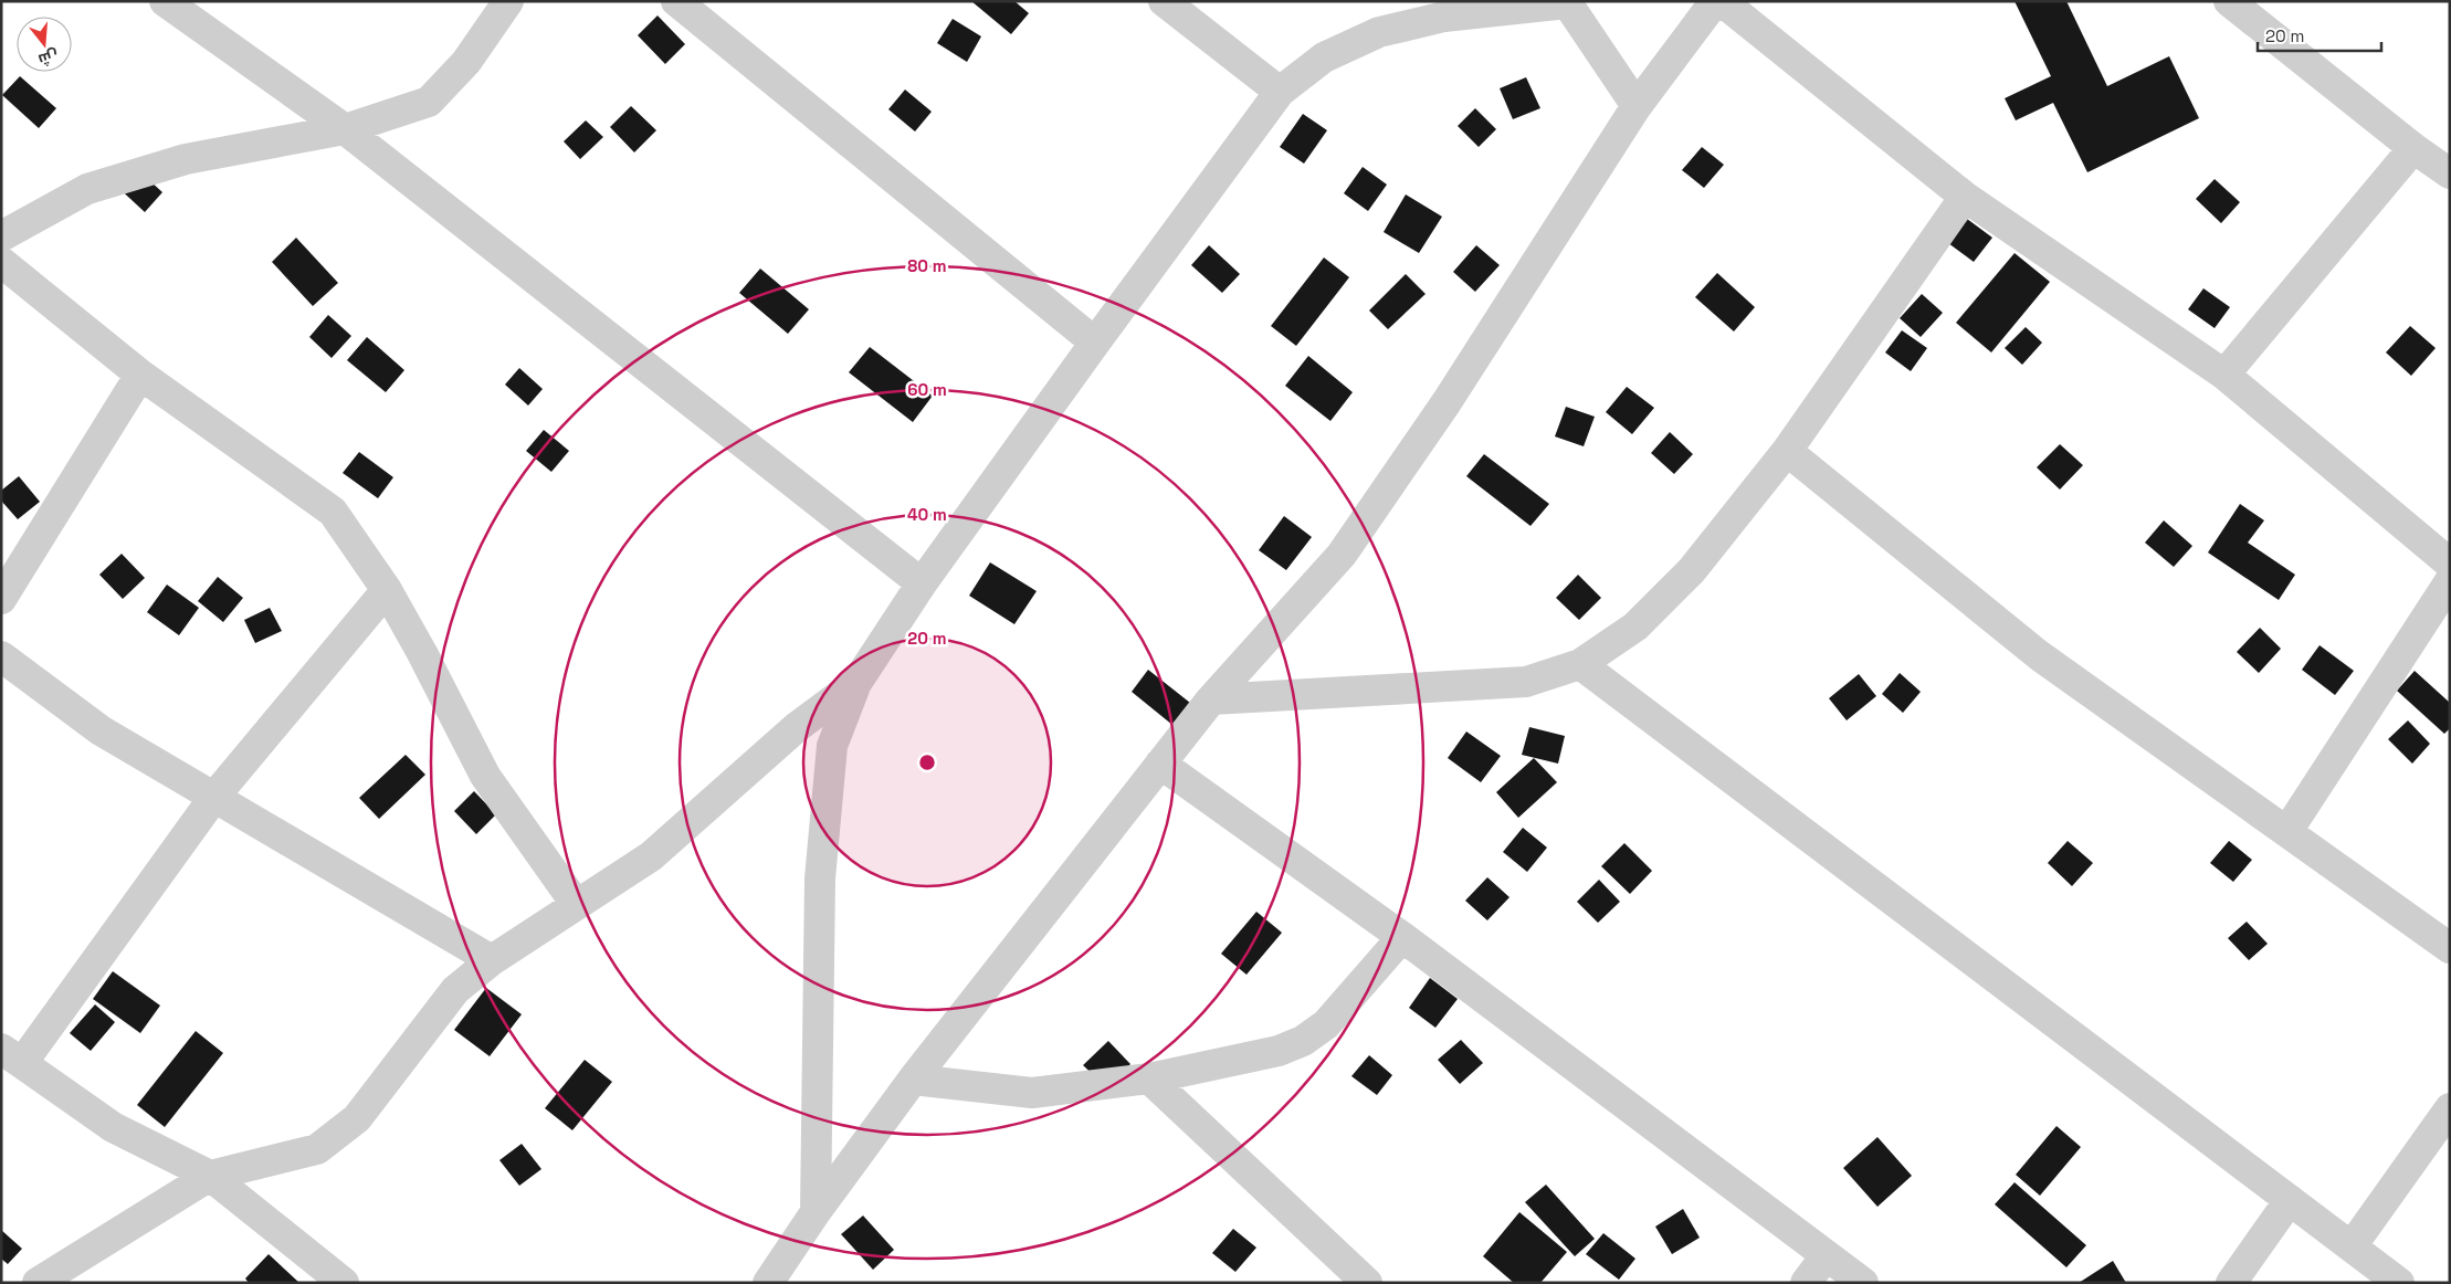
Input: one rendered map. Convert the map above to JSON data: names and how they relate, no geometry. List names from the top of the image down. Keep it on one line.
{"scale_bar":"20 m","north":"bottom","rings":["80 m","60 m","40 m","20 m"]}
